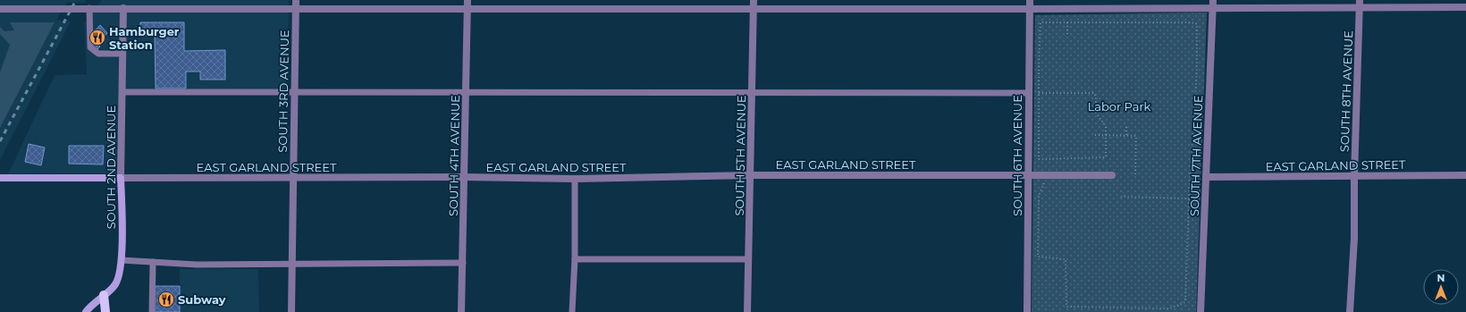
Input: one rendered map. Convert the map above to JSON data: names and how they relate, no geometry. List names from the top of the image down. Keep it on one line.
{"streets":{"main road":["EAST GARLAND STREET","SOUTH 2ND AVENUE"],"street":["SOUTH 3RD AVENUE","SOUTH 8TH AVENUE","SOUTH 4TH AVENUE","SOUTH 5TH AVENUE","SOUTH 6TH AVENUE","SOUTH 7TH AVENUE"]},"crossings":[["SOUTH 3RD AVENUE","EAST GARLAND STREET"],["SOUTH 8TH AVENUE","EAST GARLAND STREET"],["SOUTH 4TH AVENUE","EAST GARLAND STREET"],["SOUTH 5TH AVENUE","EAST GARLAND STREET"],["SOUTH 6TH AVENUE","EAST GARLAND STREET"],["SOUTH 7TH AVENUE","EAST GARLAND STREET"],["EAST GARLAND STREET","SOUTH 2ND AVENUE"]],"parks":["Labor Park"],"places":{"restaurant":["Hamburger Station","Subway"]},"north":"top"}
